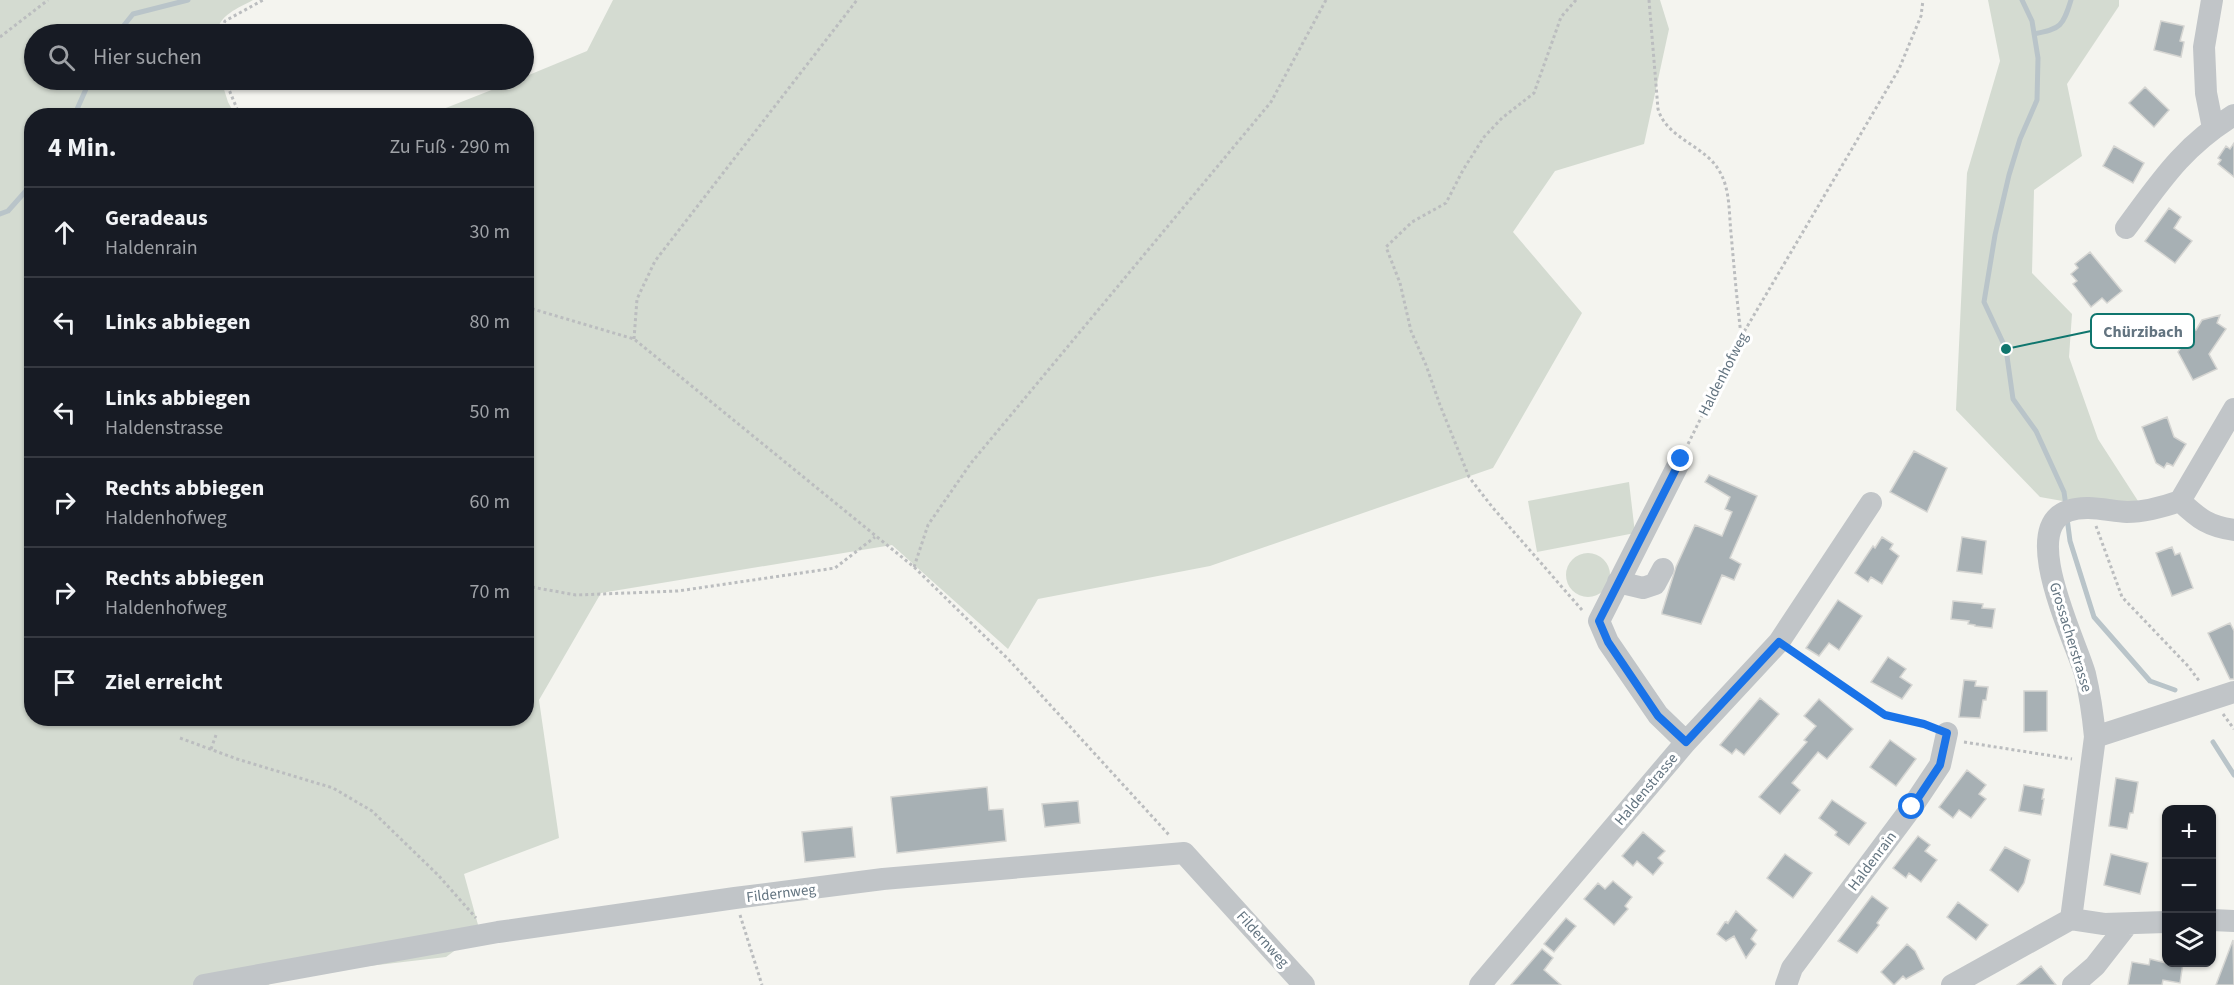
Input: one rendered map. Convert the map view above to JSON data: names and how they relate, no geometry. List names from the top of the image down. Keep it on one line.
{"streets":{"street":["Grossacherstrasse","Haldenstrasse","Haldenrain","Fildernweg"],"path":["Haldenhofweg"]},"places":["Chürzibach"],"page":{"search":"Hier suchen","heading":["4 Min.","Zu Fuß · 290 m"],"list":[["Geradeaus","Haldenrain","30 m"],["Links abbiegen","80 m"],["Links abbiegen","Haldenstrasse","50 m"],["Rechts abbiegen","Haldenhofweg","60 m"],["Rechts abbiegen","Haldenhofweg","70 m"],"Ziel erreicht"],"map_buttons":["+","−"]}}
